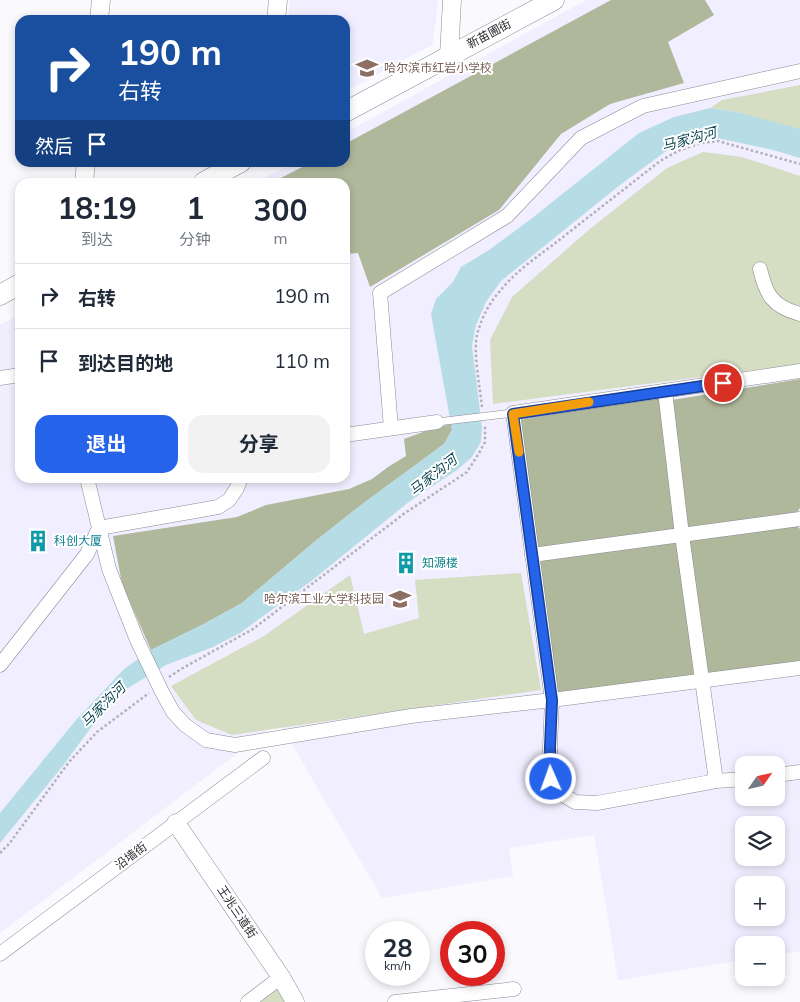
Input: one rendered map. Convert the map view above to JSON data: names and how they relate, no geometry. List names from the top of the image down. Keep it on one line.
{"streets":{"main road":["新苗圃街"],"street":["沿墙街","王兆三道街"]},"crossings":[["沿墙街","王兆三道街"]],"water":["马家沟河"],"places":{"school or university":["哈尔滨市红岩小学校","哈尔滨工业大学科技园"],"building":["科创大厦","知源楼"]},"north":"top right","page":{"turn":["190 m","右转"],"then":"然后","eta":["18:19","到达","1","分钟","300","m"],"list":[{"name":"右转","value":"190 m"},{"name":"到达目的地","value":"110 m"}],"buttons":["退出","分享"],"map_buttons":["+","−"],"speed":"28 km/h","limit":"30"}}
